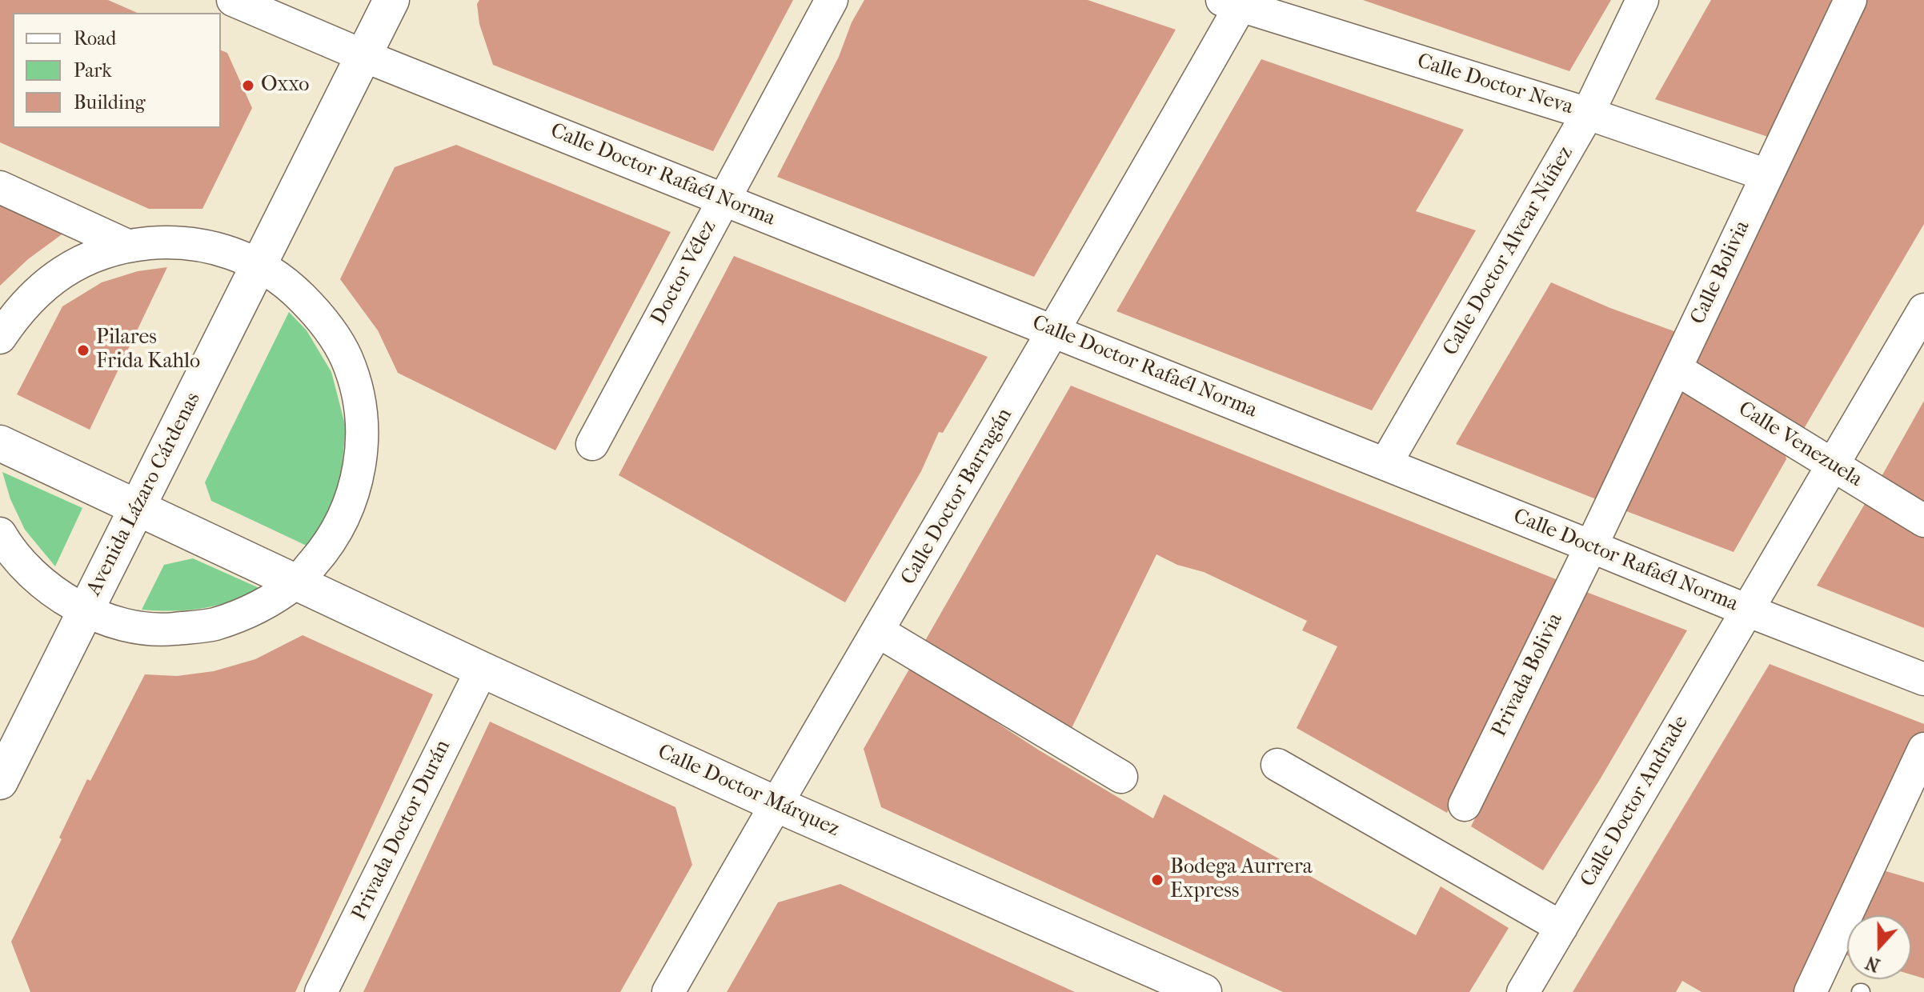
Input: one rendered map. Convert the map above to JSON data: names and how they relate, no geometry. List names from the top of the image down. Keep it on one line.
{"streets":{"street":["Calle Doctor Neva","Calle Doctor Rafaél Norma","Calle Doctor Alvear Núñez","Doctor Vélez","Calle Bolivia","Calle Venezuela","Avenida Lázaro Cárdenas","Calle Doctor Barragán","Privada Bolivia","Calle Doctor Márquez","Calle Doctor Andrade","Privada Doctor Durán"]},"crossings":[["Calle Doctor Neva","Calle Doctor Alvear Núñez"],["Calle Doctor Neva","Calle Bolivia"],["Calle Doctor Neva","Calle Doctor Barragán"],["Calle Doctor Rafaél Norma","Calle Doctor Alvear Núñez"],["Calle Doctor Rafaél Norma","Doctor Vélez"],["Calle Doctor Rafaél Norma","Calle Bolivia"],["Calle Doctor Rafaél Norma","Avenida Lázaro Cárdenas"],["Calle Doctor Rafaél Norma","Calle Doctor Barragán"],["Calle Doctor Rafaél Norma","Privada Bolivia"],["Calle Doctor Rafaél Norma","Calle Doctor Andrade"],["Calle Bolivia","Calle Venezuela"],["Calle Bolivia","Privada Bolivia"],["Calle Venezuela","Calle Doctor Andrade"],["Avenida Lázaro Cárdenas","Calle Doctor Márquez"],["Calle Doctor Barragán","Calle Doctor Márquez"],["Calle Doctor Márquez","Privada Doctor Durán"]],"places":["Oxxo","Pilares Frida Kahlo","Bodega Aurrera Express"],"legend":["Road","Park","Building"],"north":"bottom"}
